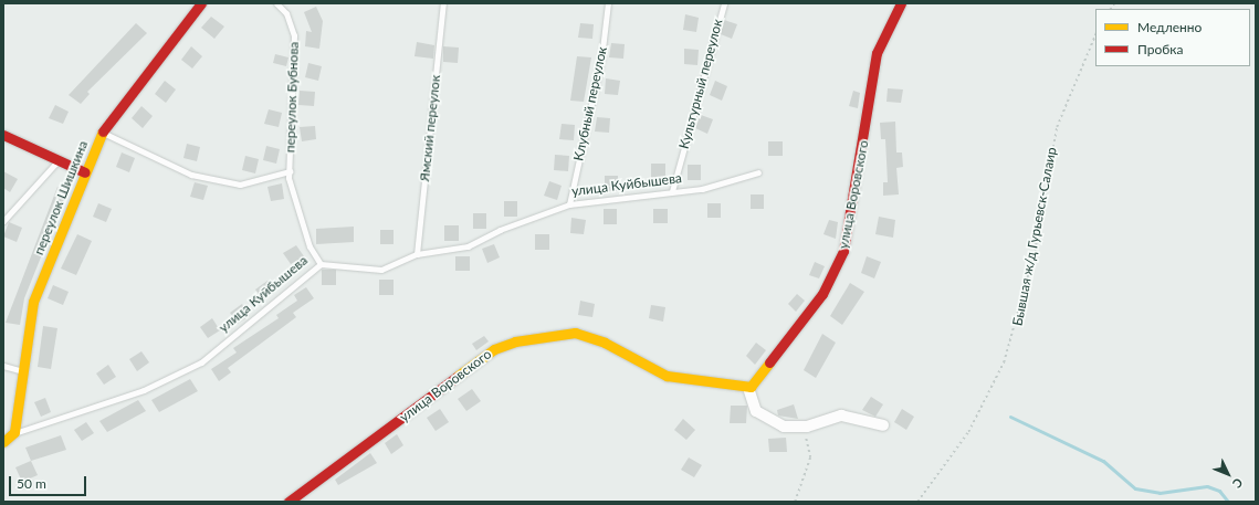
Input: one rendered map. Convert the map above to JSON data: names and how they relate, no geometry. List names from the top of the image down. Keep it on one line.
{"streets":{"street":["улица Куйбышева","улица Воровского","переулок Шишкина"],"lane":["Культурный переулок","переулок Бубнова","Клубный переулок","Ямский переулок"],"path":["Бывшая ж/д Гурьевск-Салаир"]},"crossings":[["Культурный переулок","улица Куйбышева"],["переулок Бубнова","улица Куйбышева"],["переулок Бубнова","переулок Шишкина"],["Клубный переулок","улица Куйбышева"],["Ямский переулок","улица Куйбышева"],["улица Куйбышева","переулок Шишкина"]],"legend":["Медленно","Пробка"],"scale_bar":"50 m","north":"bottom right"}
